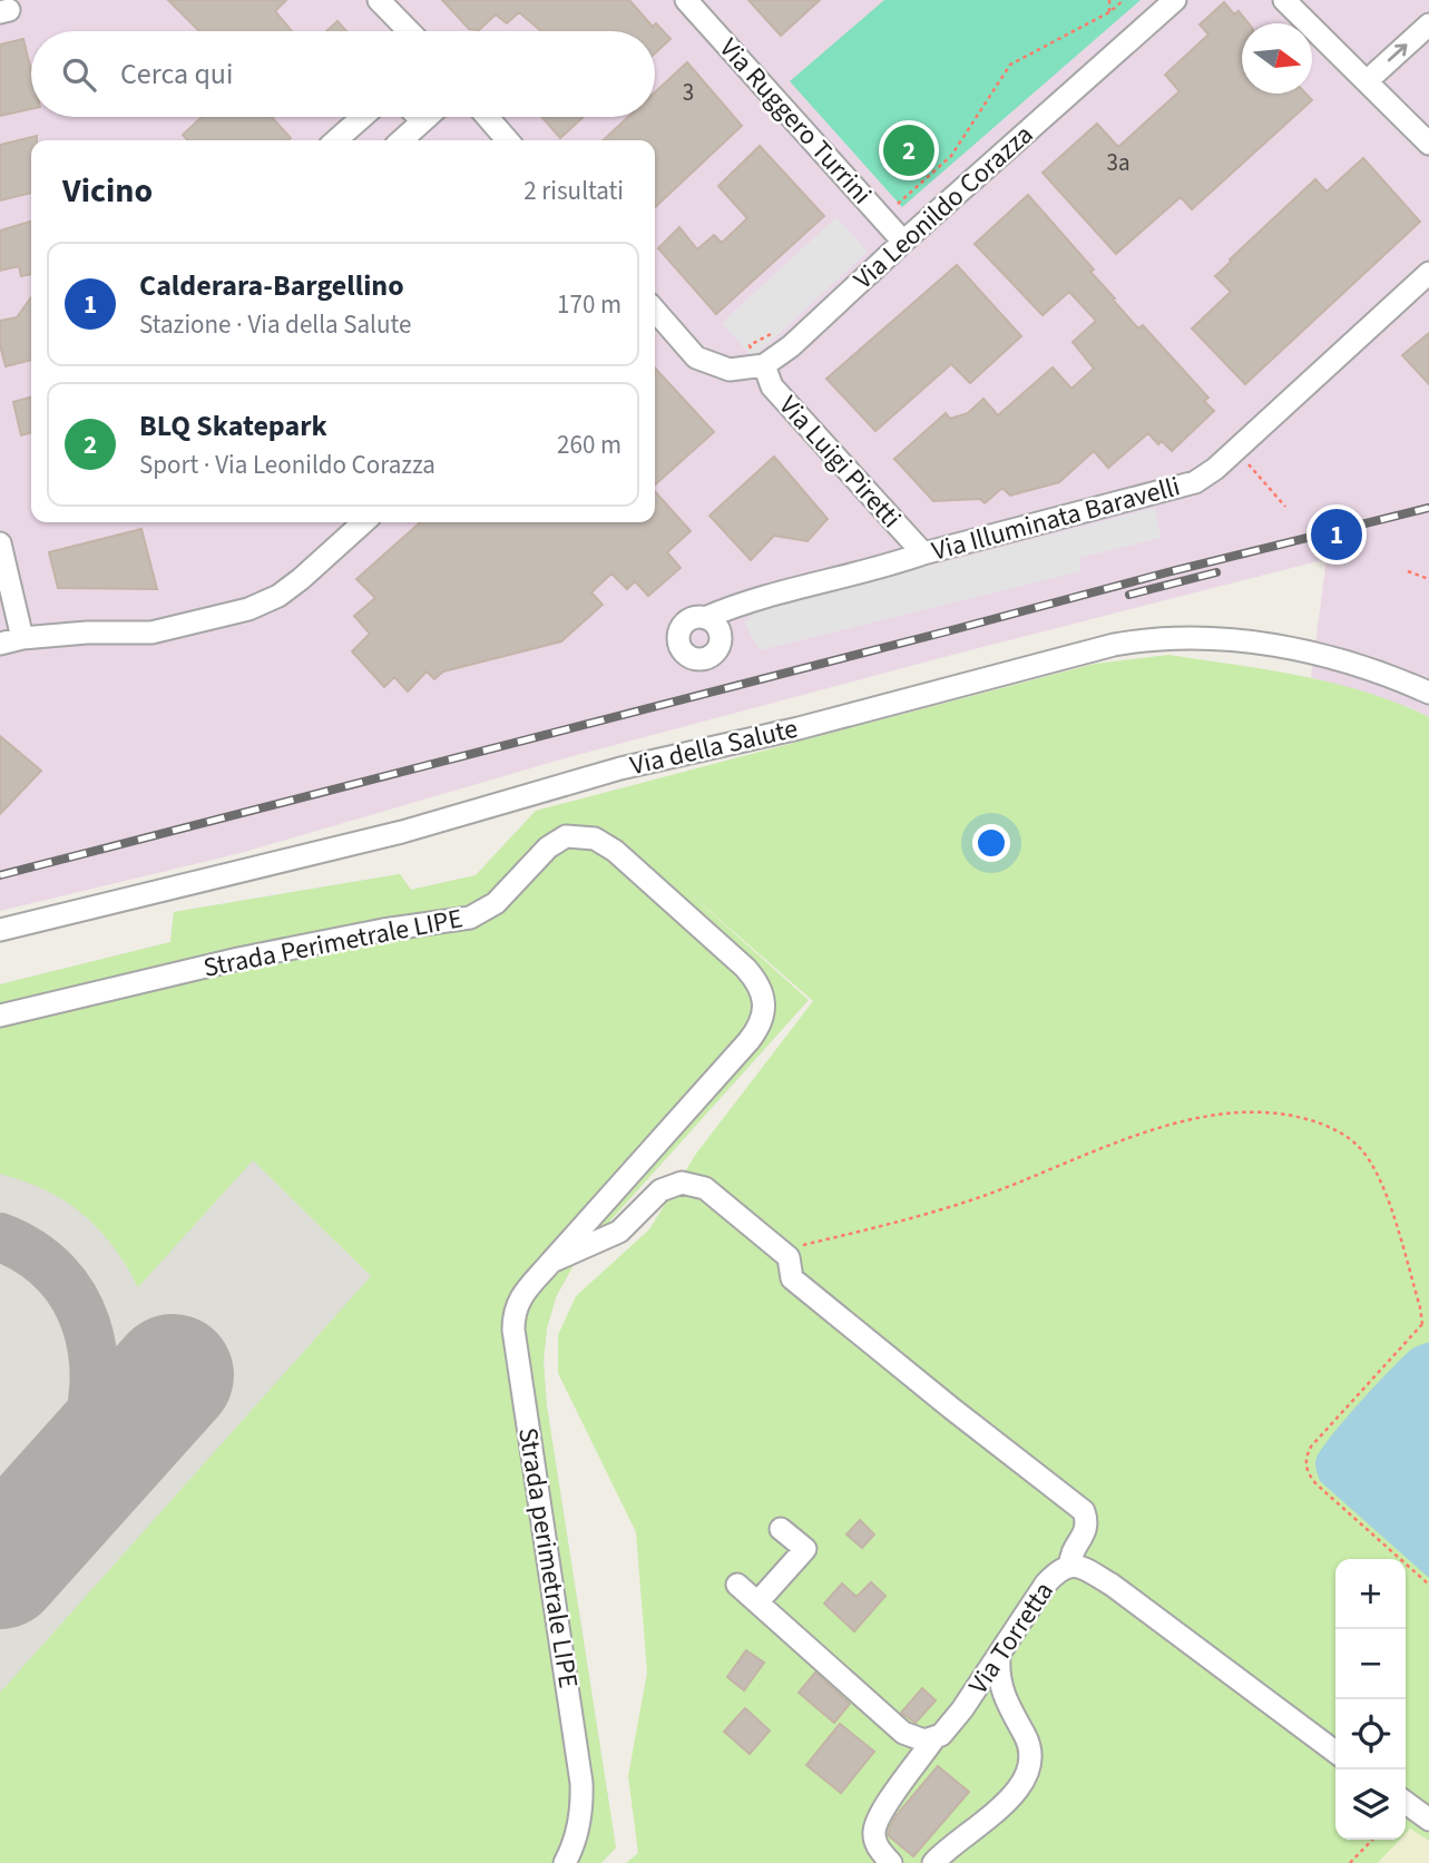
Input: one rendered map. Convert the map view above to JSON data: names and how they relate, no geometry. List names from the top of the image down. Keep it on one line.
{"streets":{"street":["Via Ruggero Turrini","Via Leonildo Corazza","Via Luigi Piretti","Via Illuminata Baravelli","Via della Salute","Strada Perimetrale LIPE","Strada perimetrale LIPE","Via Torretta"]},"crossings":[["Via Ruggero Turrini","Via Leonildo Corazza"],["Via Leonildo Corazza","Via Luigi Piretti"],["Via Luigi Piretti","Via Illuminata Baravelli"],["Strada Perimetrale LIPE","Strada perimetrale LIPE"]],"house_numbers":["3","3a"],"north":"right","page":{"search":"Cerca qui","pins":["2","1"],"heading":["Vicino","2 risultati"],"list":[{"mark":"1","name":"Calderara-Bargellino","note":"Stazione · Via della Salute","value":"170 m"},{"mark":"2","name":"BLQ Skatepark","note":"Sport · Via Leonildo Corazza","value":"260 m"}],"map_buttons":["+","−"]}}
